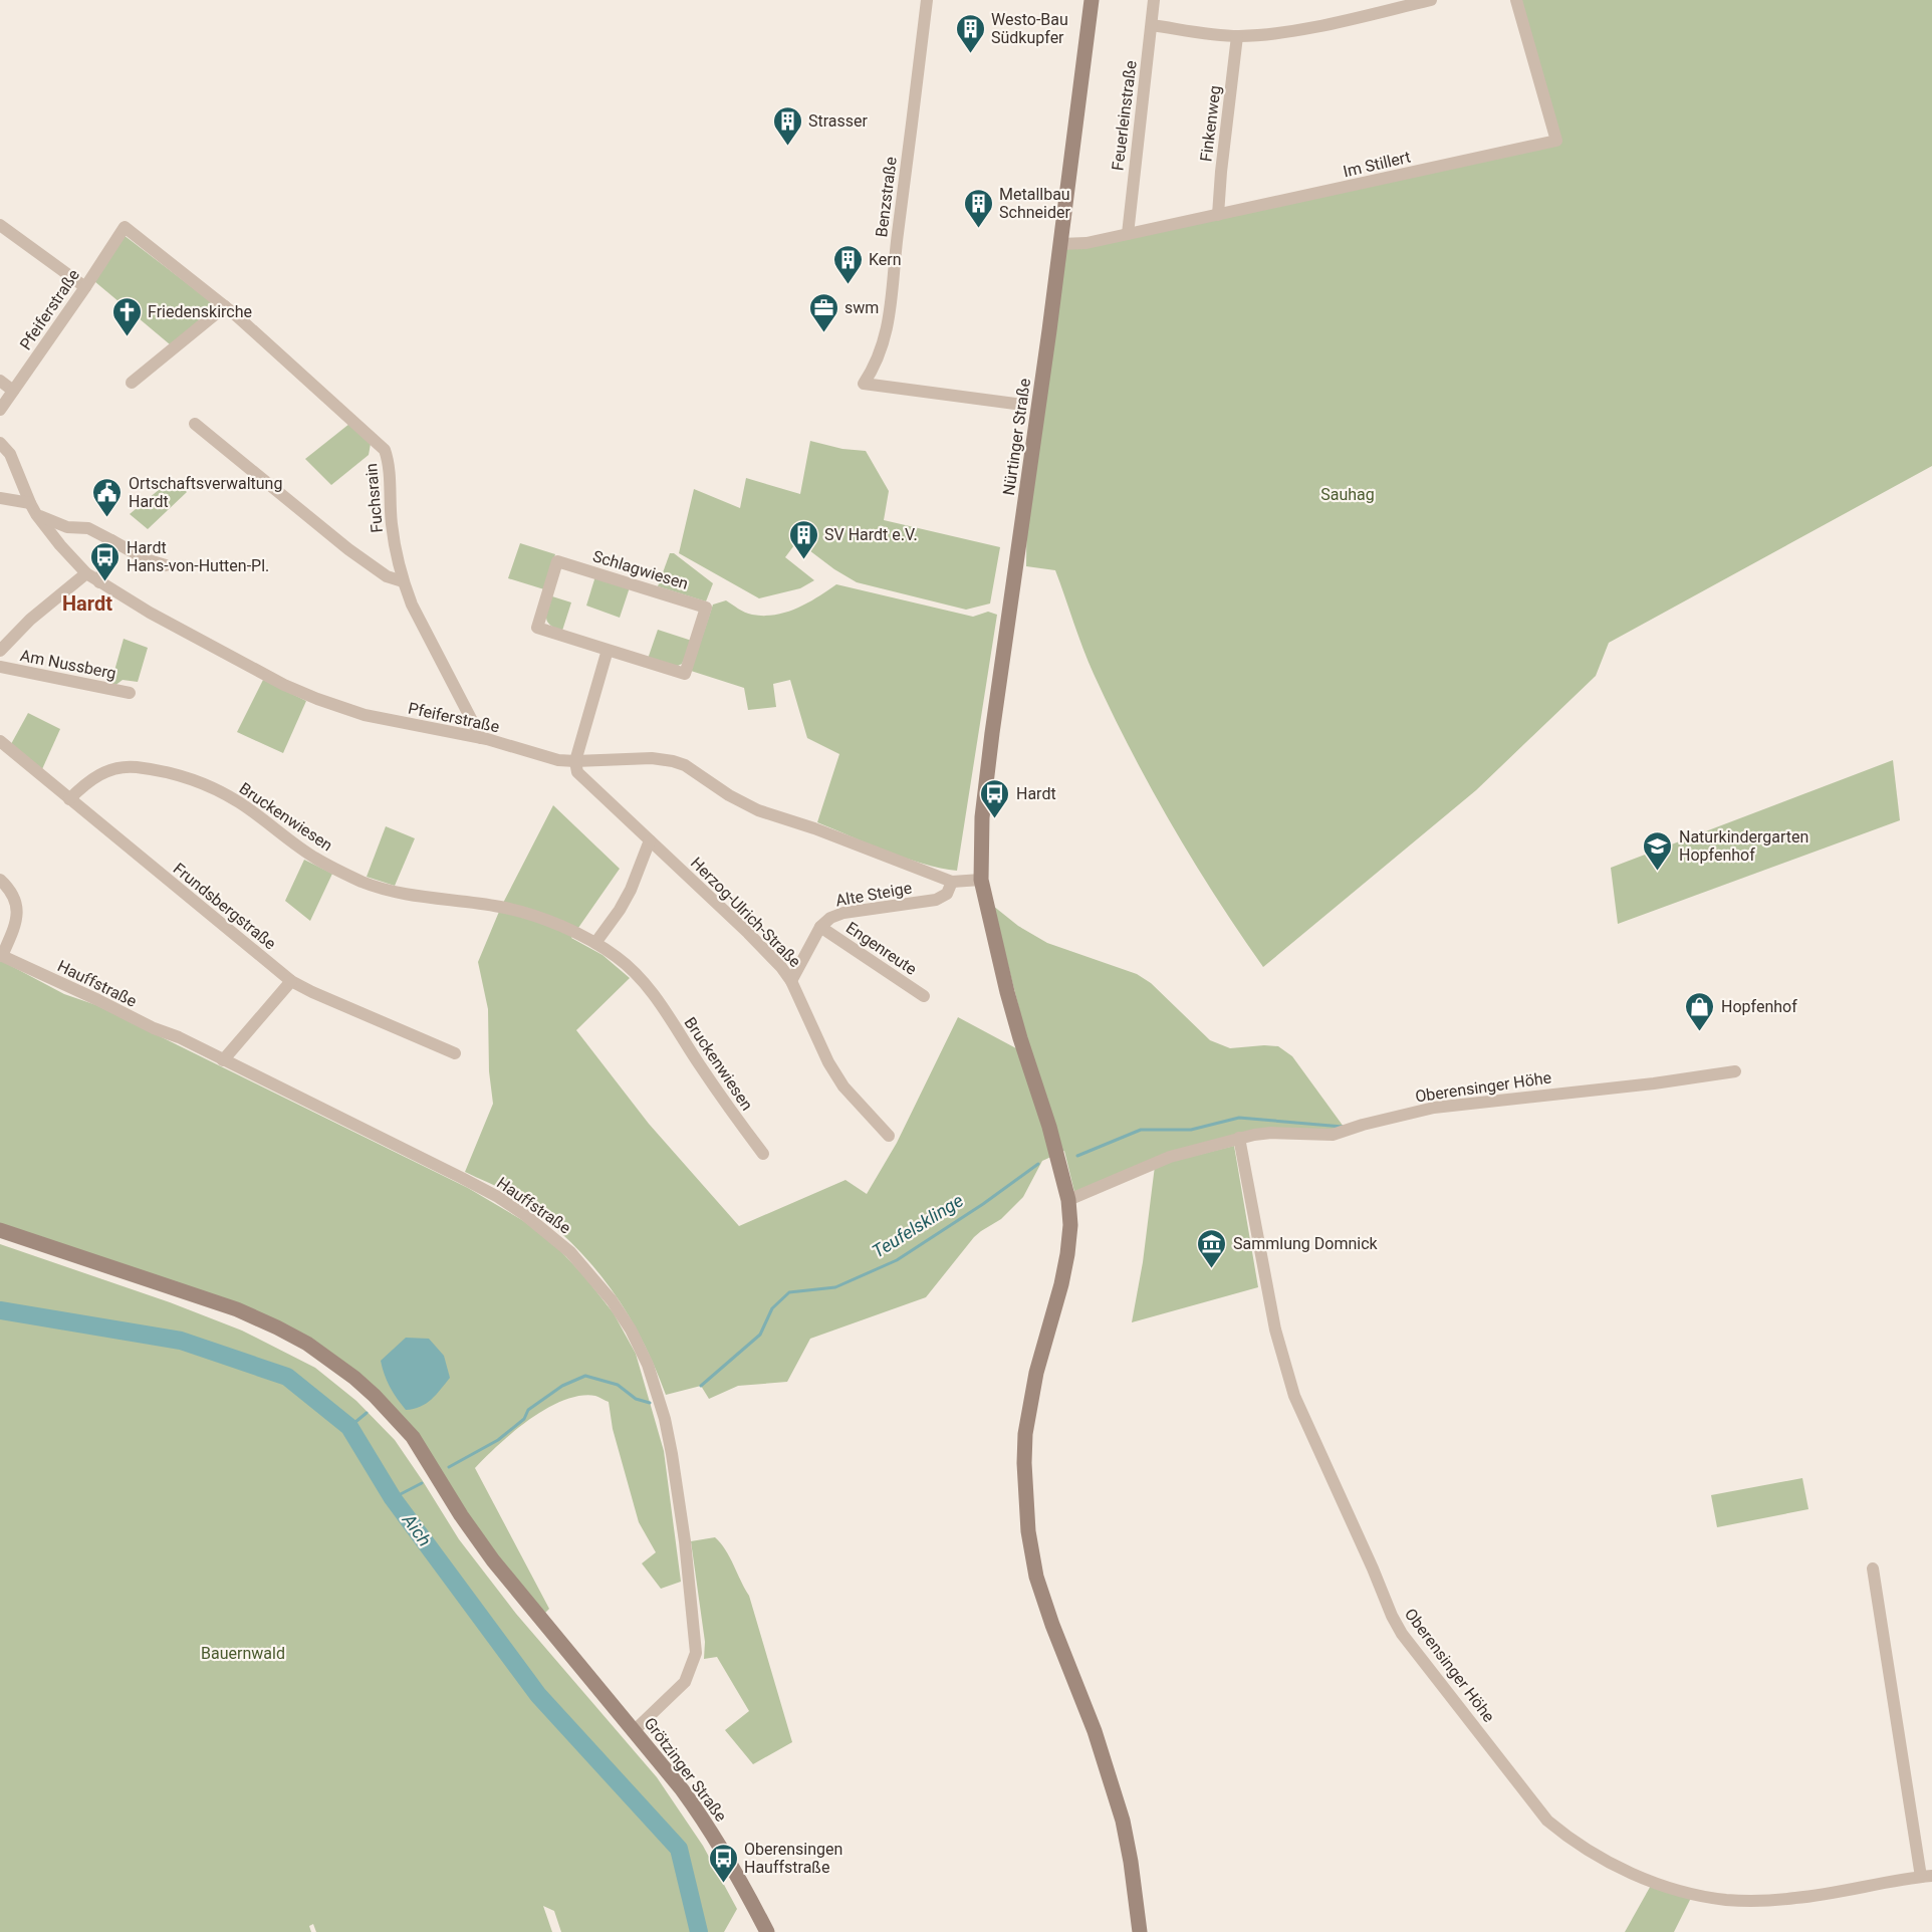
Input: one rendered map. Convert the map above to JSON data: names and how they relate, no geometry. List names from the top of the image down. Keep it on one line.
{"streets":{"main road":["Nürtinger Straße","Grötzinger Straße"],"street":["Feuerleinstraße","Finkenweg","Im Stillert","Benzstraße","Pfeiferstraße","Fuchsrain","Schlagwiesen","Am Nussberg","Bruckenwiesen","Alte Steige","Frundsbergstraße","Herzog-Ulrich-Straße","Engenreute","Hauffstraße","Oberensinger Höhe"]},"crossings":[["Feuerleinstraße","Im Stillert"],["Finkenweg","Im Stillert"],["Im Stillert","Nürtinger Straße"],["Pfeiferstraße","Nürtinger Straße"],["Pfeiferstraße","Fuchsrain"],["Pfeiferstraße","Alte Steige"],["Pfeiferstraße","Herzog-Ulrich-Straße"],["Nürtinger Straße","Oberensinger Höhe"],["Bruckenwiesen","Frundsbergstraße"],["Alte Steige","Herzog-Ulrich-Straße"],["Alte Steige","Engenreute"],["Hauffstraße","Grötzinger Straße"]],"districts":["Hardt"],"water":["Teufelsklinge","Aich"],"parks":["Sauhag","Bauernwald"],"places":{"building":["Westo-Bau Südkupfer","Strasser","Metallbau Schneider","Kern","SV Hardt e.V."],"office":["swm"],"church":["Friedenskirche"],"public building":["Ortschaftsverwaltung Hardt"],"bus stop":["Hardt Hans-von-Hutten-Pl.","Hardt","Oberensingen Hauffstraße"],"school or university":["Naturkindergarten Hopfenhof"],"shop":["Hopfenhof"],"museum":["Sammlung Domnick"]}}
